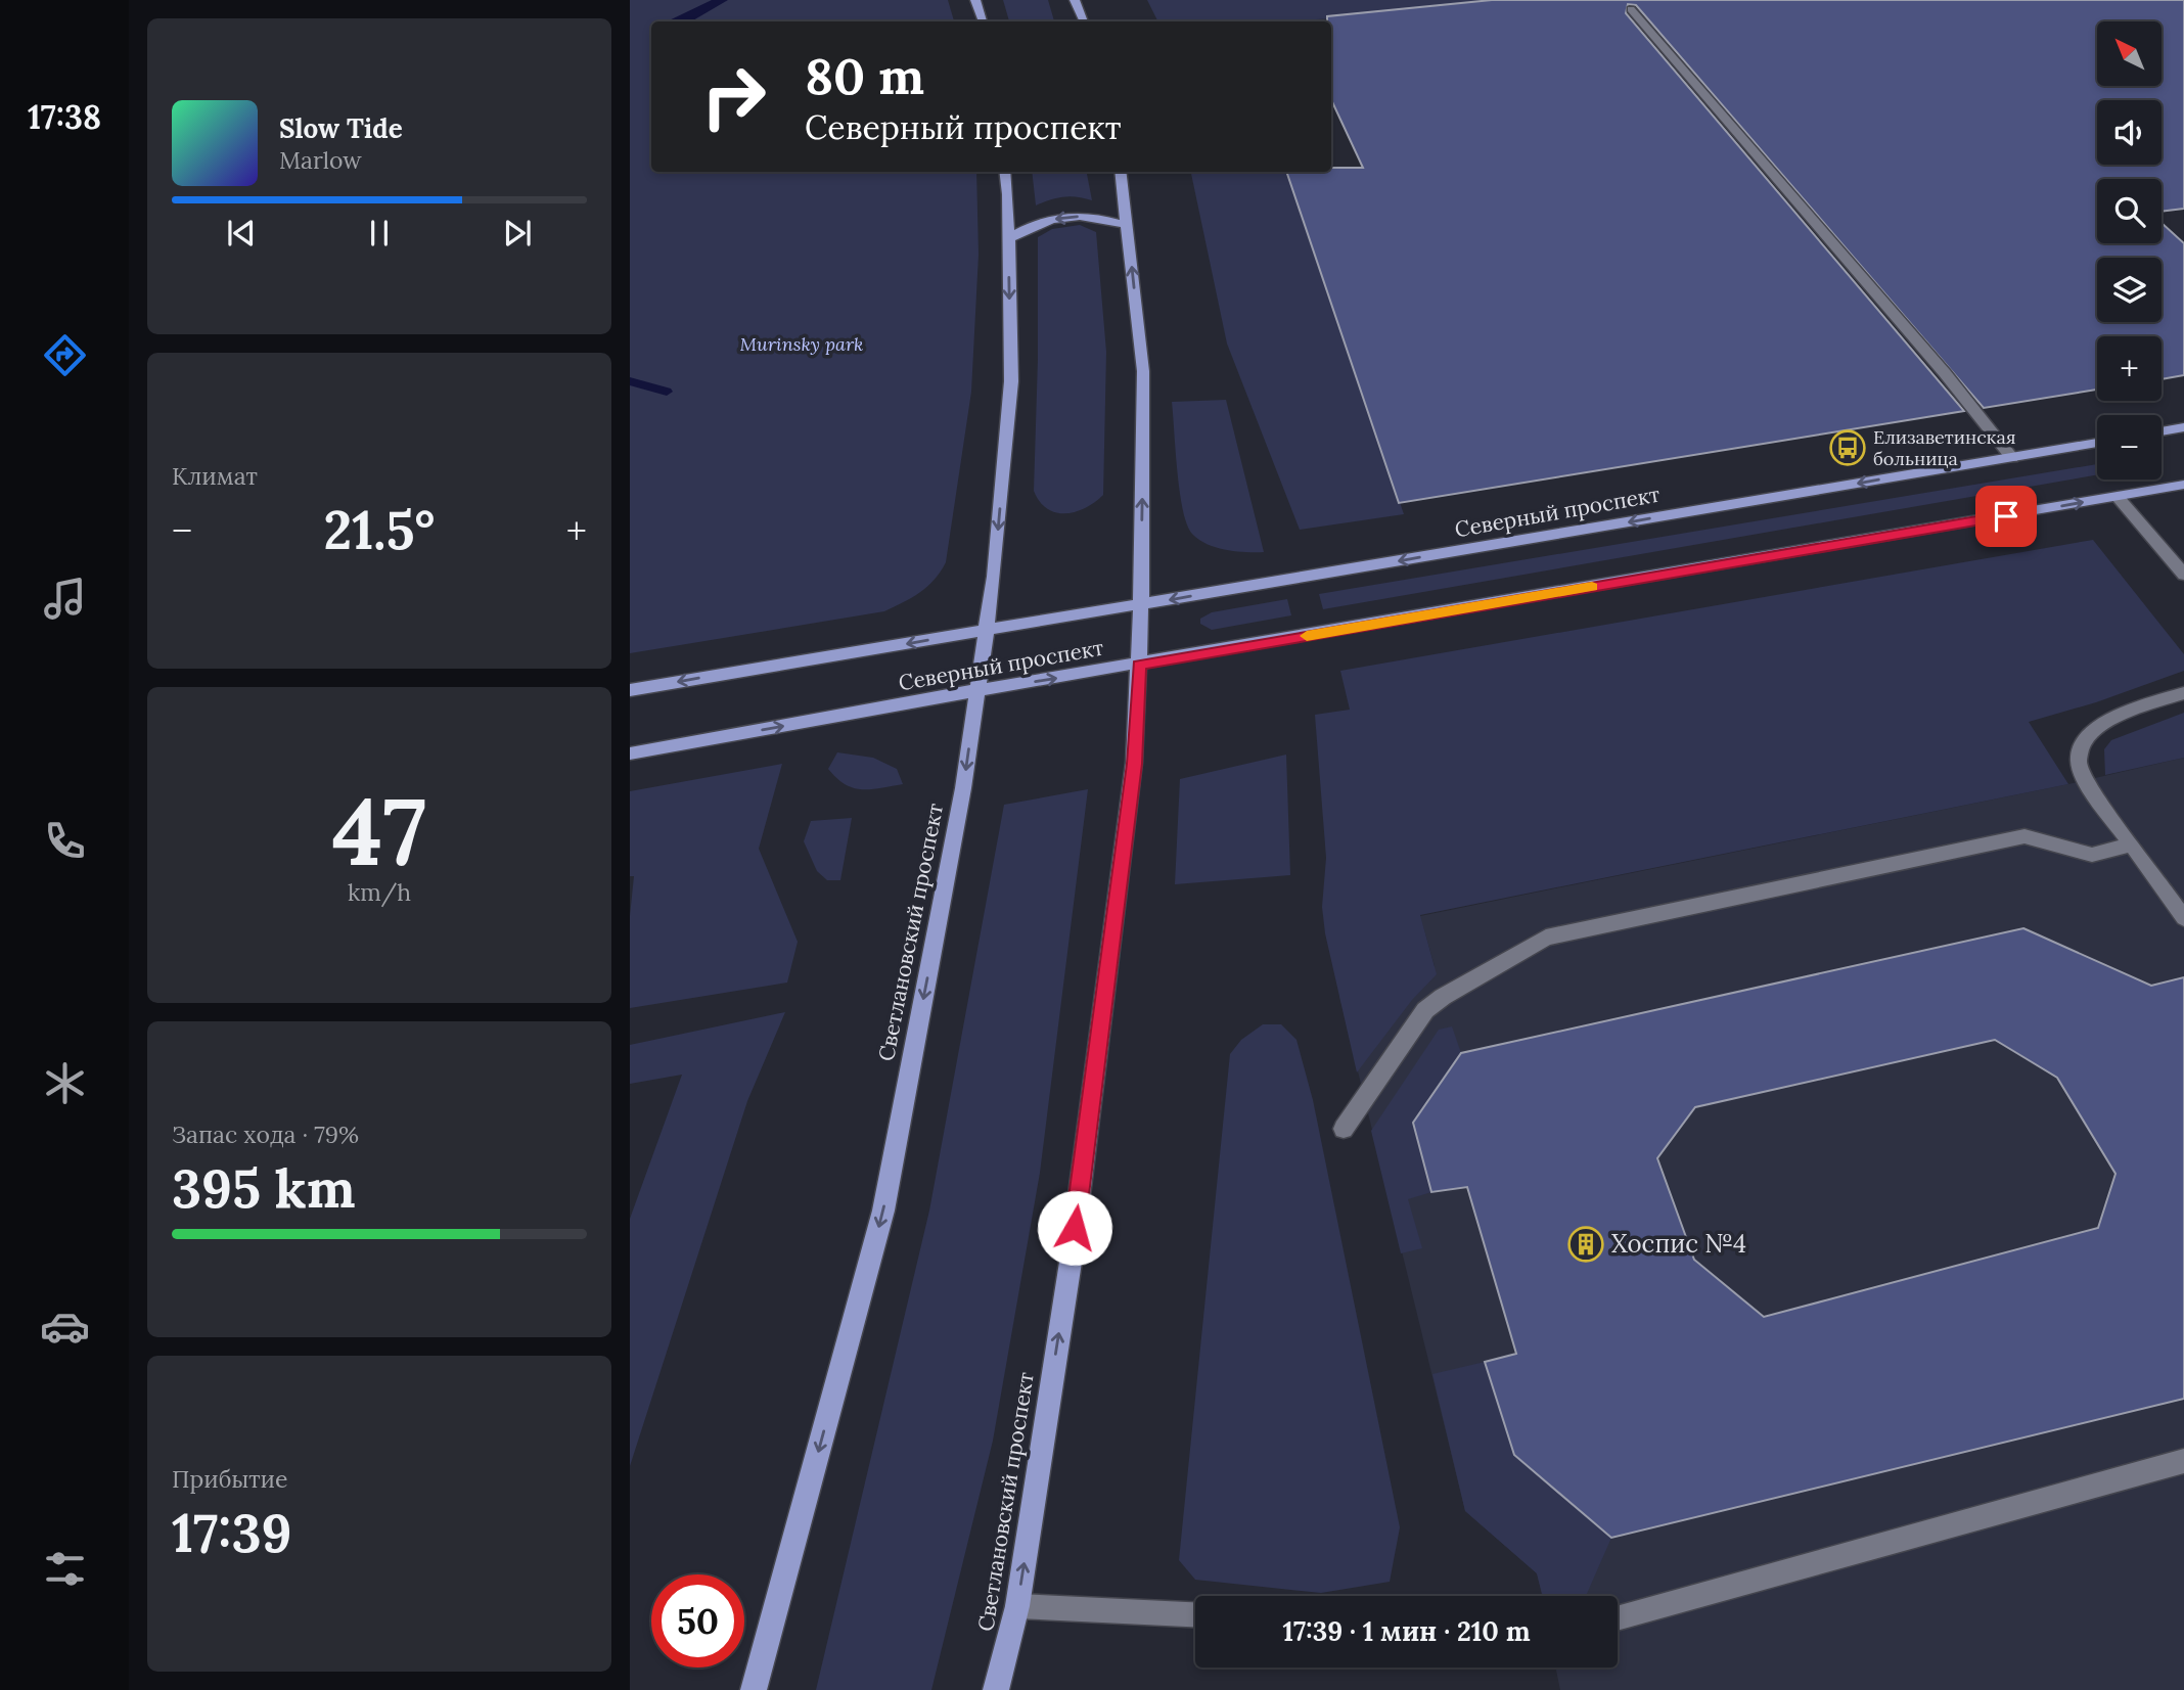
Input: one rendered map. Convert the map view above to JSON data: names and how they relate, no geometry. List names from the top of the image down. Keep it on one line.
{"streets":{"main road":["Северный проспект","Светлановский проспект"]},"crossings":[["Северный проспект","Светлановский проспект"]],"parks":["Murinsky park"],"places":{"bus stop":["Елизаветинская больница"],"building":["Хоспис №4"]},"north":"top left","page":{"tabs":"17:38","map_buttons":["+","−"],"turn":["80 m","Северный проспект"],"song":["Slow Tide","Marlow"],"tile":["Климат",["47","km/h"],["Запас хода · 79%","395 km"],["Прибытие","17:39"]],"heat":["−","21.5°","+"],"limit":"50","trip":"17:39 · 1 мин · 210 m"}}
